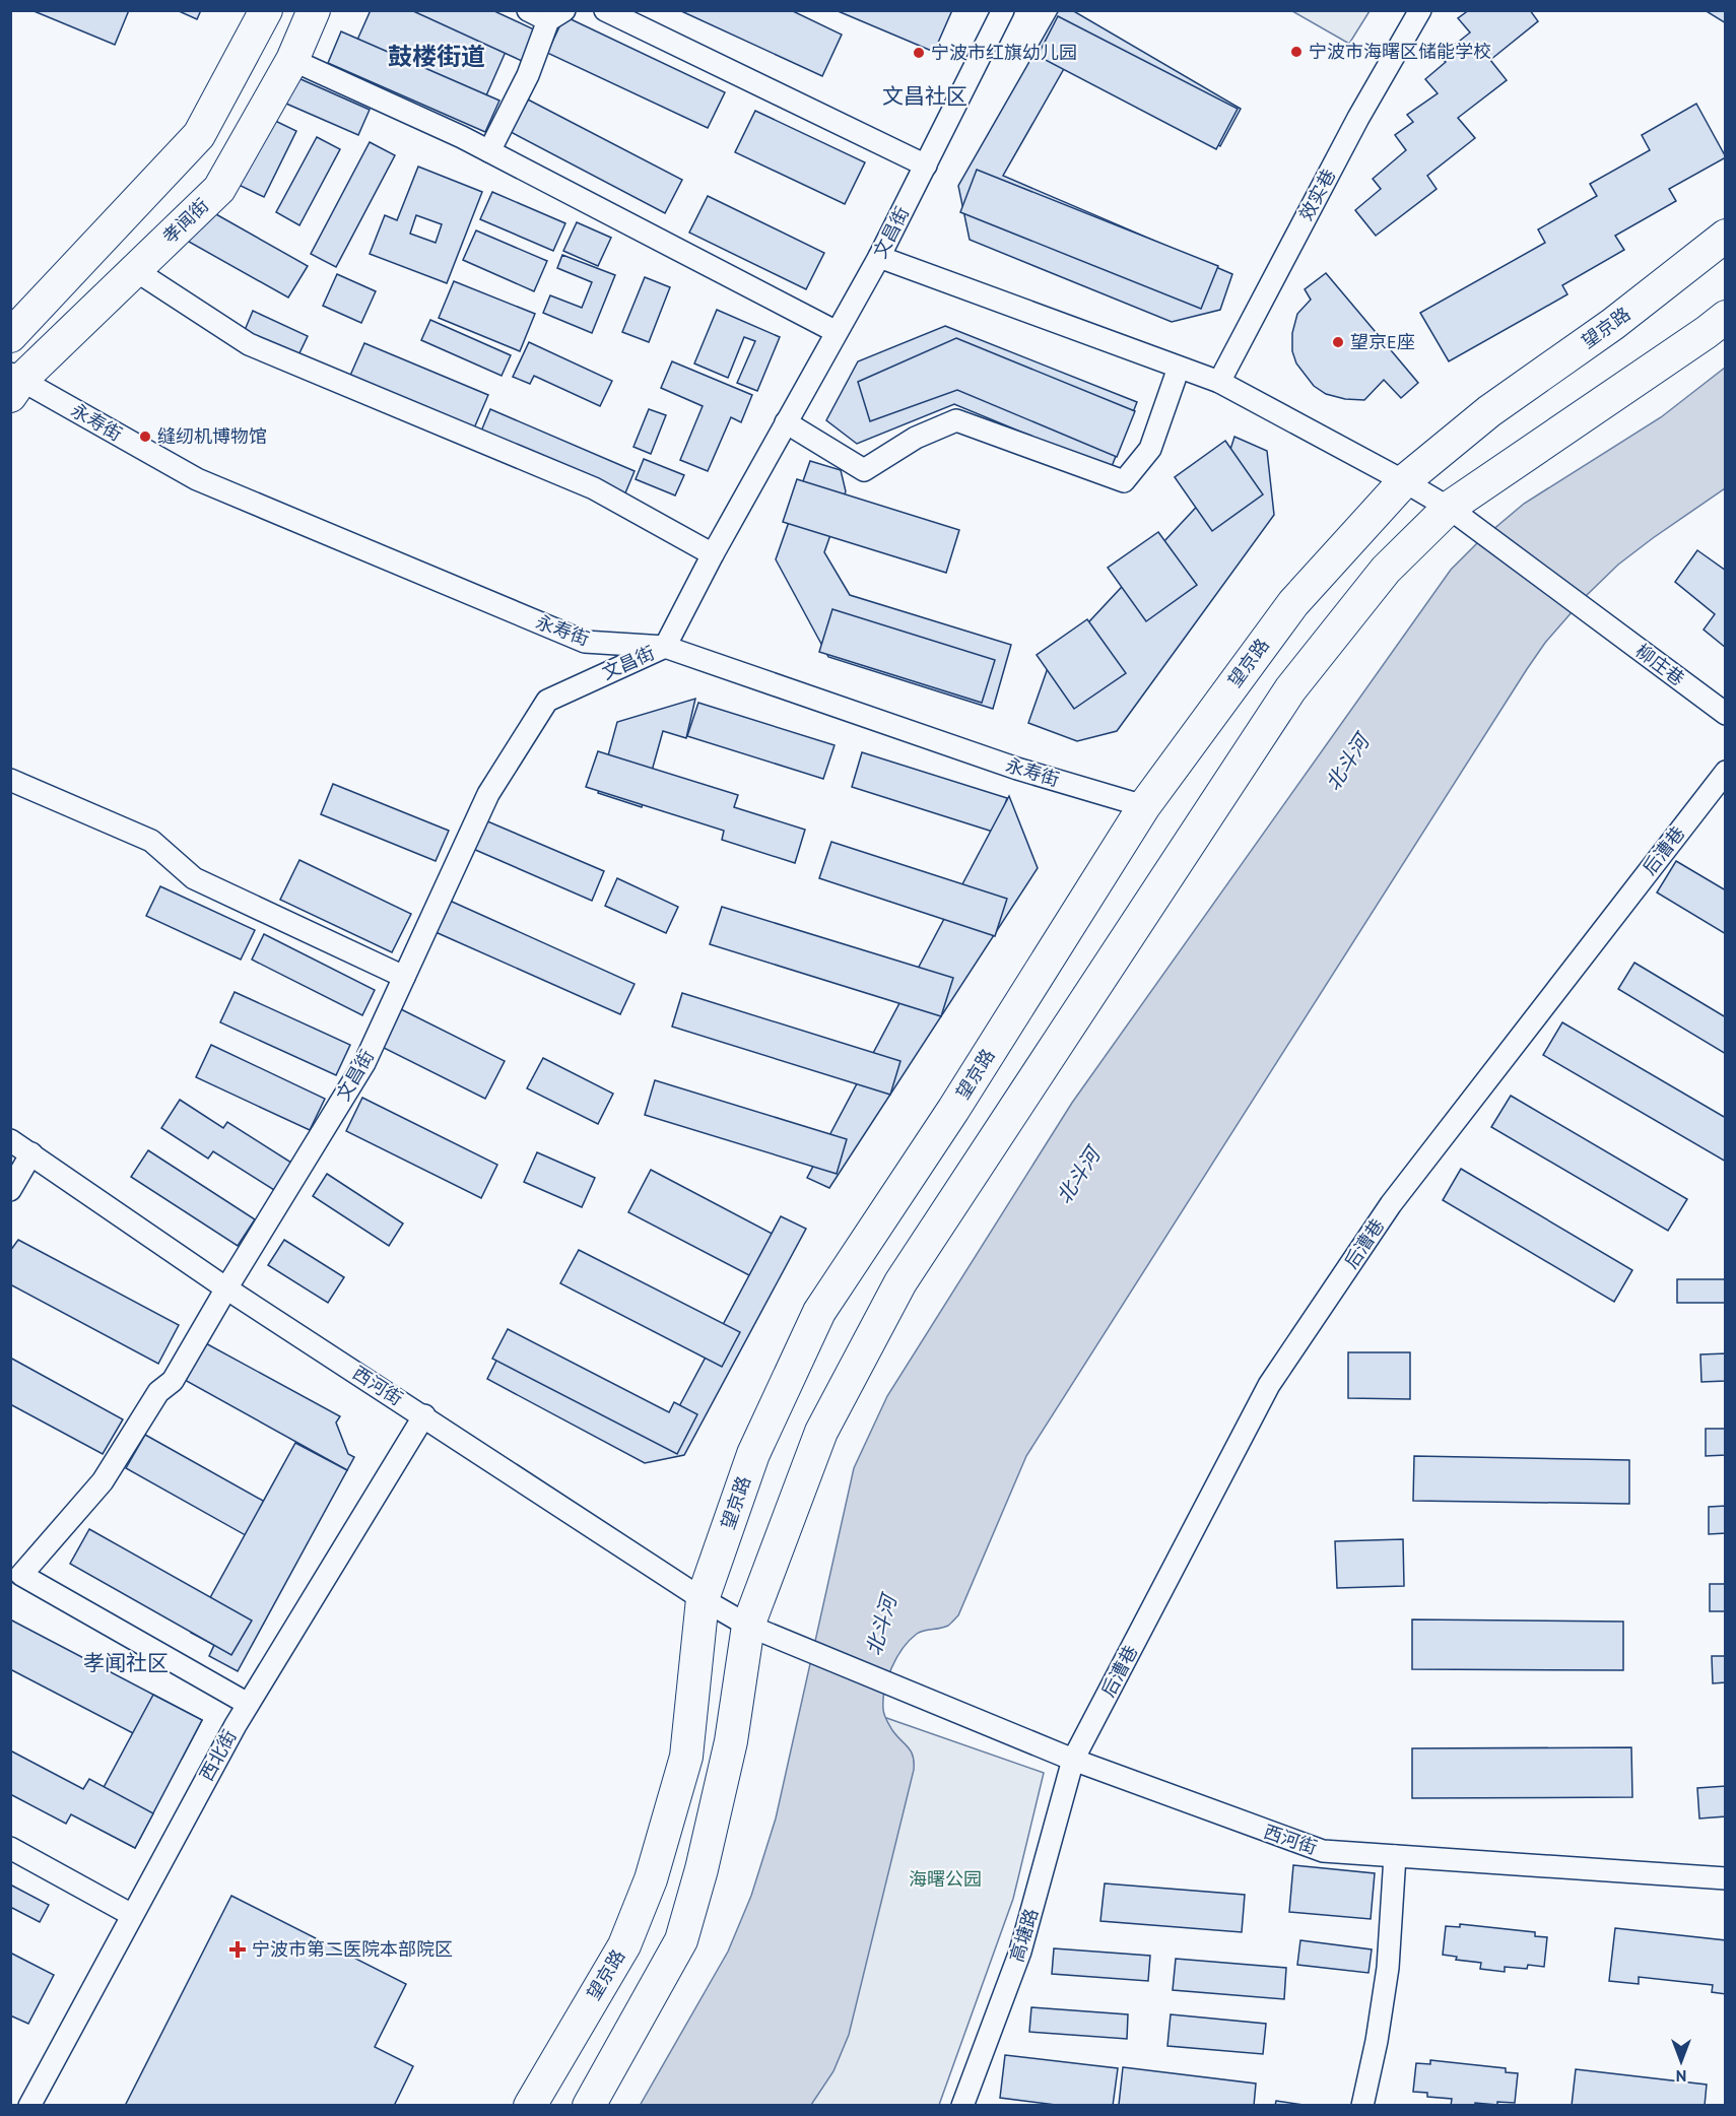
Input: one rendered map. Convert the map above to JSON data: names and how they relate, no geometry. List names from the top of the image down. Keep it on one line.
{"streets":{"main road":["孝闻街","望京路"],"street":["效实巷","文昌街","永寿街","柳庄巷","后漕巷","西河街","西北街","高塘路"]},"crossings":[["效实巷","柳庄巷"],["孝闻街","永寿街"],["文昌街","永寿街"],["文昌街","柳庄巷"],["文昌街","西河街"],["文昌街","西北街"],["望京路","永寿街"],["望京路","柳庄巷"],["望京路","西河街"],["后漕巷","西河街"],["后漕巷","高塘路"],["西河街","西北街"],["西河街","高塘路"]],"districts":["鼓楼街道","文昌社区","孝闻社区"],"water":["北斗河"],"parks":["海曙公园"],"places":{"other":["宁波市海曙区储能学校","宁波市红旗幼儿园","望京E座","缝纫机博物馆"],"health":["宁波市第二医院本部院区"]},"north":"bottom"}
